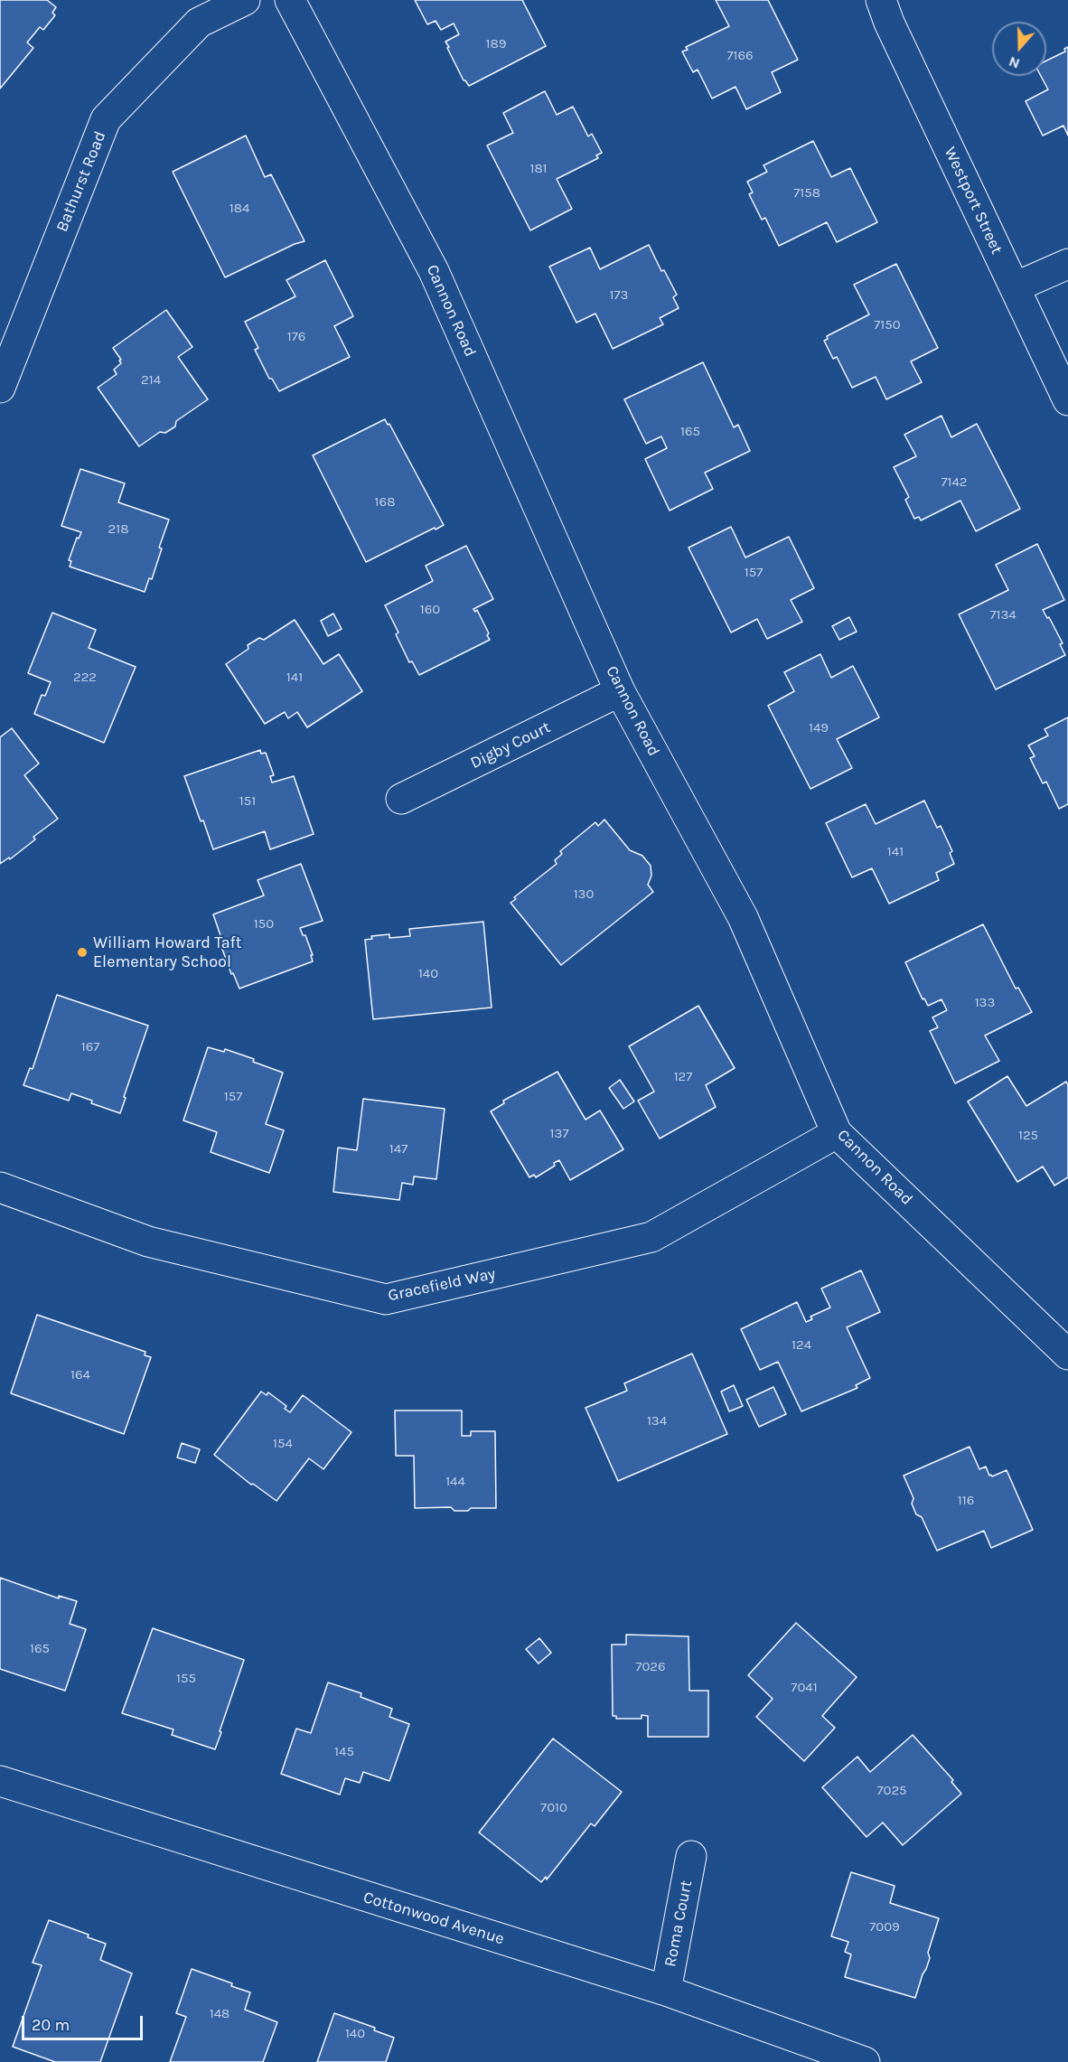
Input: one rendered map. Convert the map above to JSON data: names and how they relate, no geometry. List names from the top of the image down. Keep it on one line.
{"streets":{"street":["Bathurst Road","Westport Street","Cannon Road","Digby Court","Gracefield Way","Cottonwood Avenue","Roma Court"]},"crossings":[["Cannon Road","Digby Court"],["Cannon Road","Gracefield Way"],["Cottonwood Avenue","Roma Court"]],"places":["William Howard Taft Elementary School"],"house_numbers":["189","7166","181","7158","184","173","7150","176","214","165","7142","168","218","157","160","7134","222","141","149","151","141","130","150","140","133","167","127","157","137","125","147","124","164","134","154","144","116","165","7026","155","7041","145","7025","7010","7009","148","140"],"scale_bar":"20 m","north":"bottom"}
